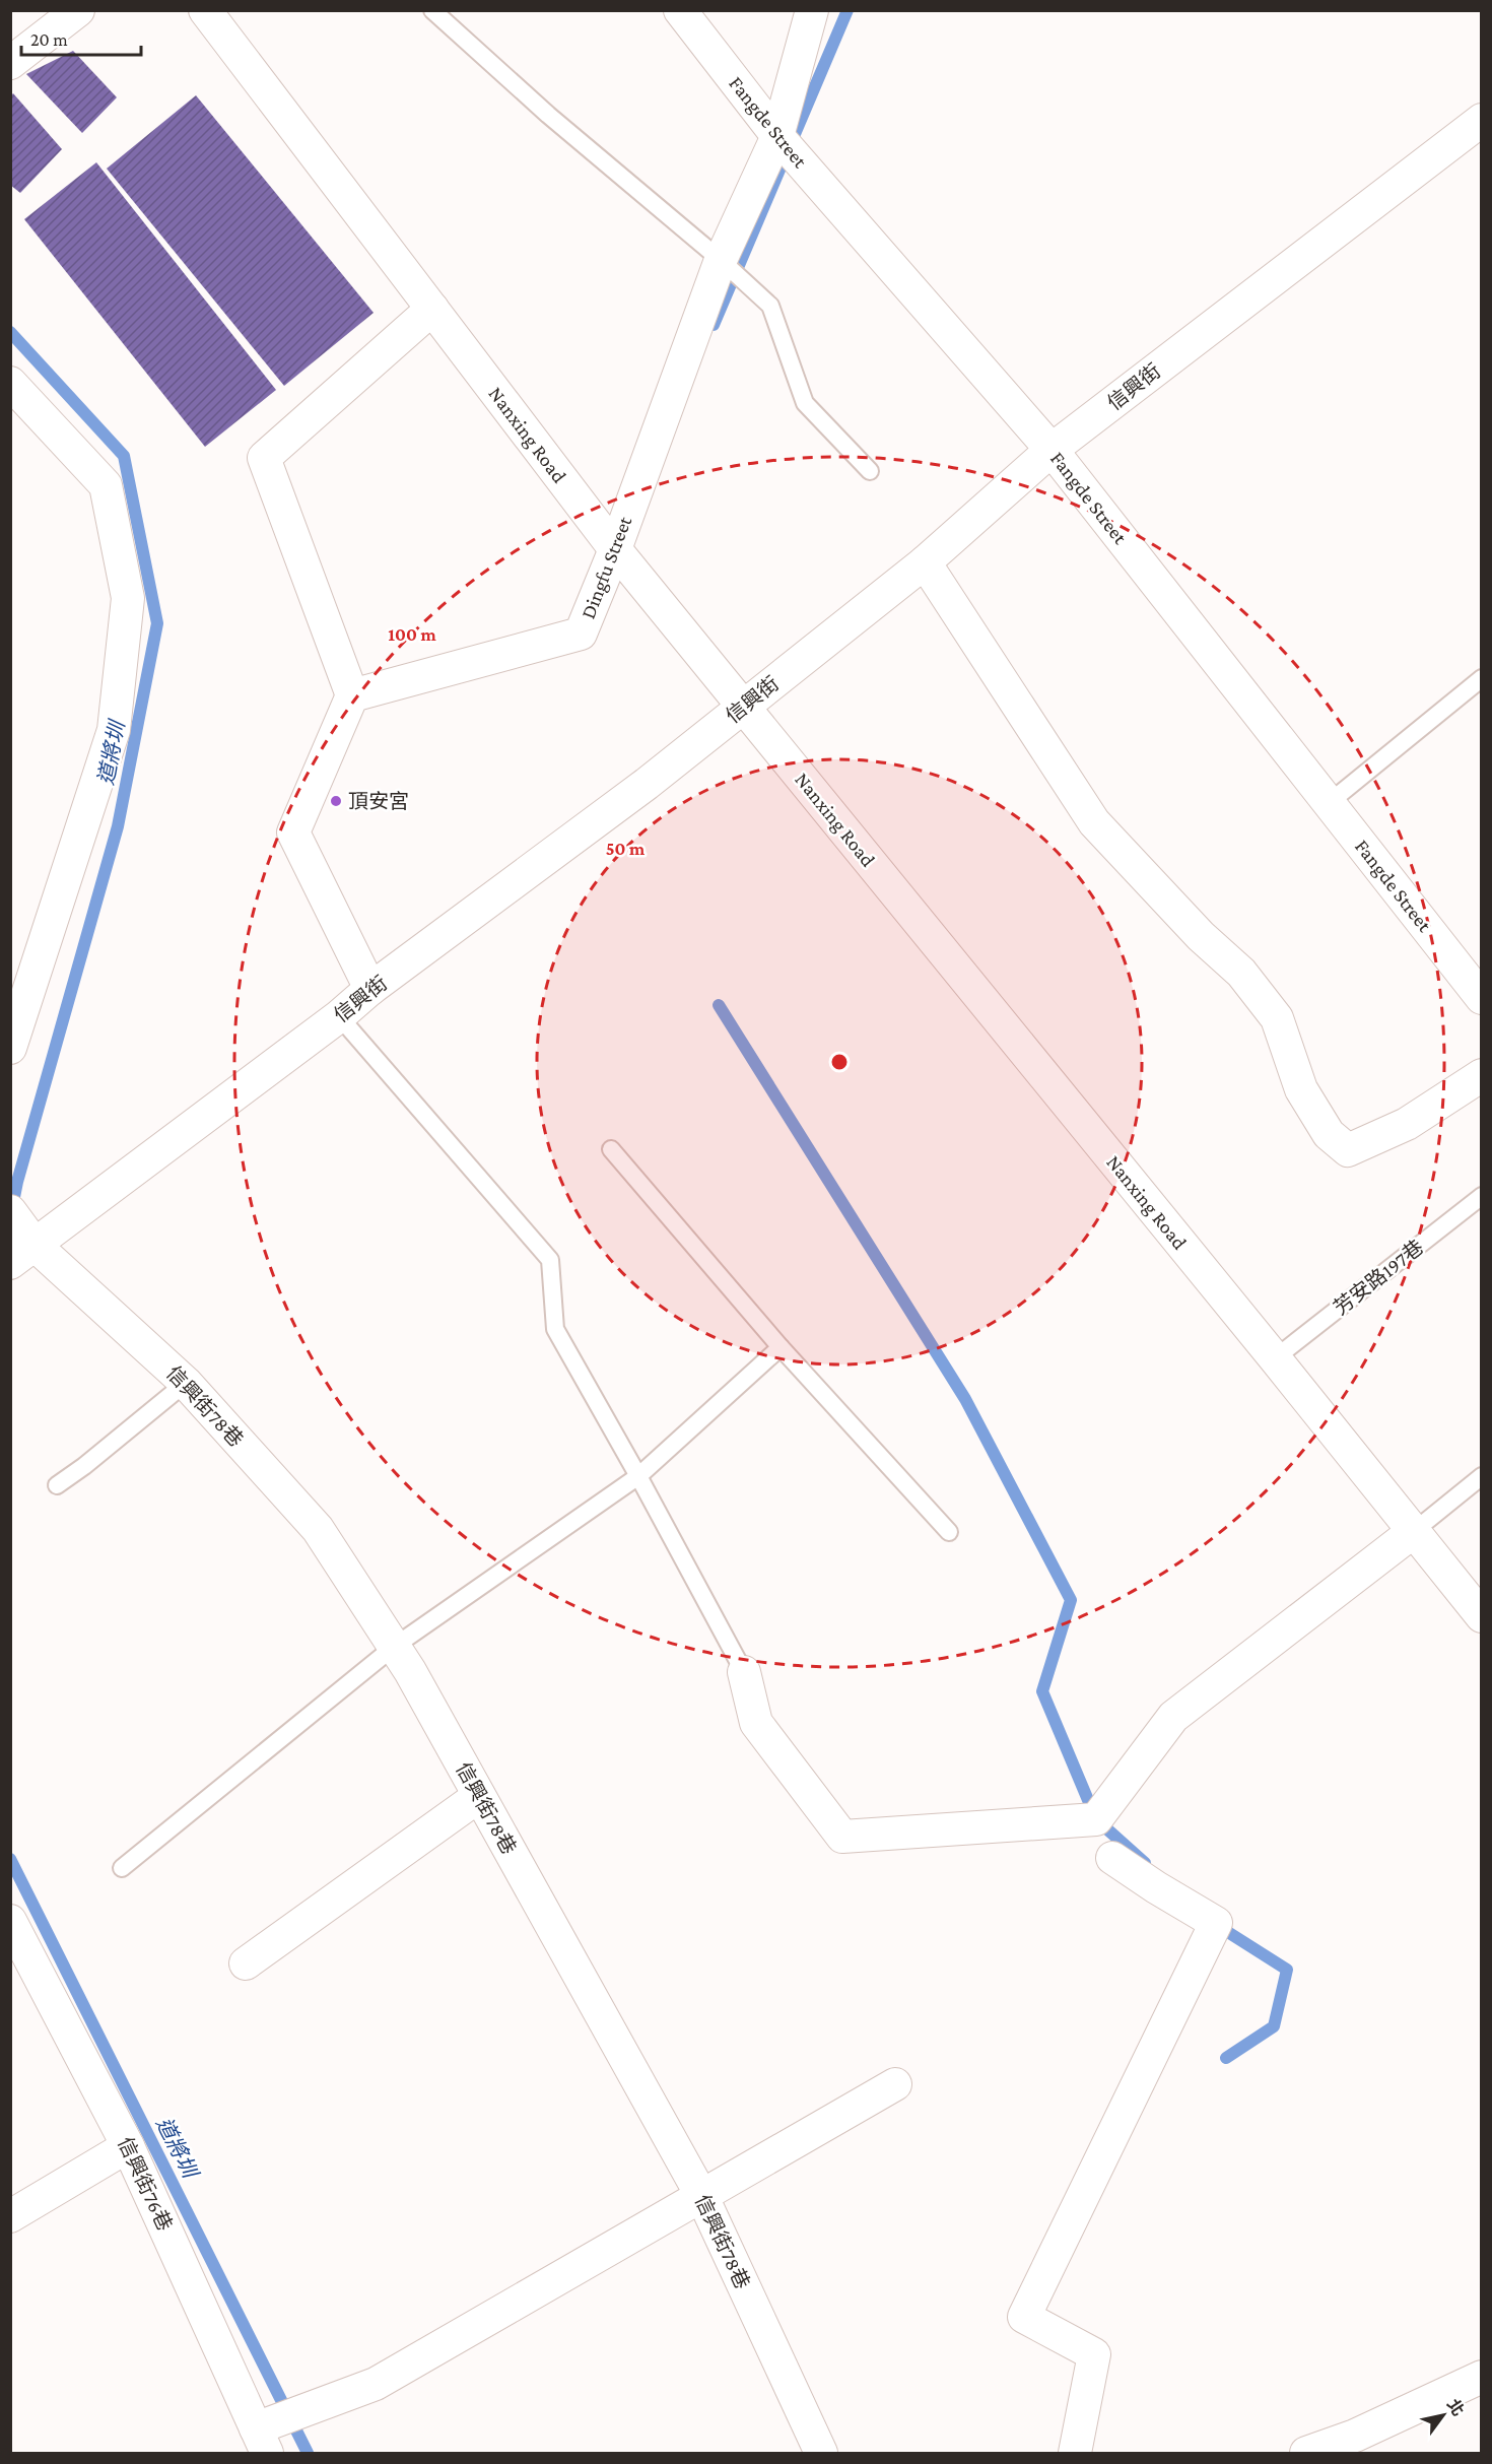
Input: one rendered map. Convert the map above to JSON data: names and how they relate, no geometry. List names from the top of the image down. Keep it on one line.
{"streets":{"street":["Fangde Street","信興街","Nanxing Road","Dingfu Street","信興街78巷","信興街76巷"],"lane":["芳安路197巷"]},"crossings":[["Fangde Street","信興街"],["Fangde Street","Dingfu Street"],["信興街","Nanxing Road"],["信興街","信興街78巷"],["Nanxing Road","Dingfu Street"],["Nanxing Road","芳安路197巷"]],"water":["道將圳"],"places":["頂安宮"],"scale_bar":"20 m","north":"top right","rings":["100 m","50 m"]}
